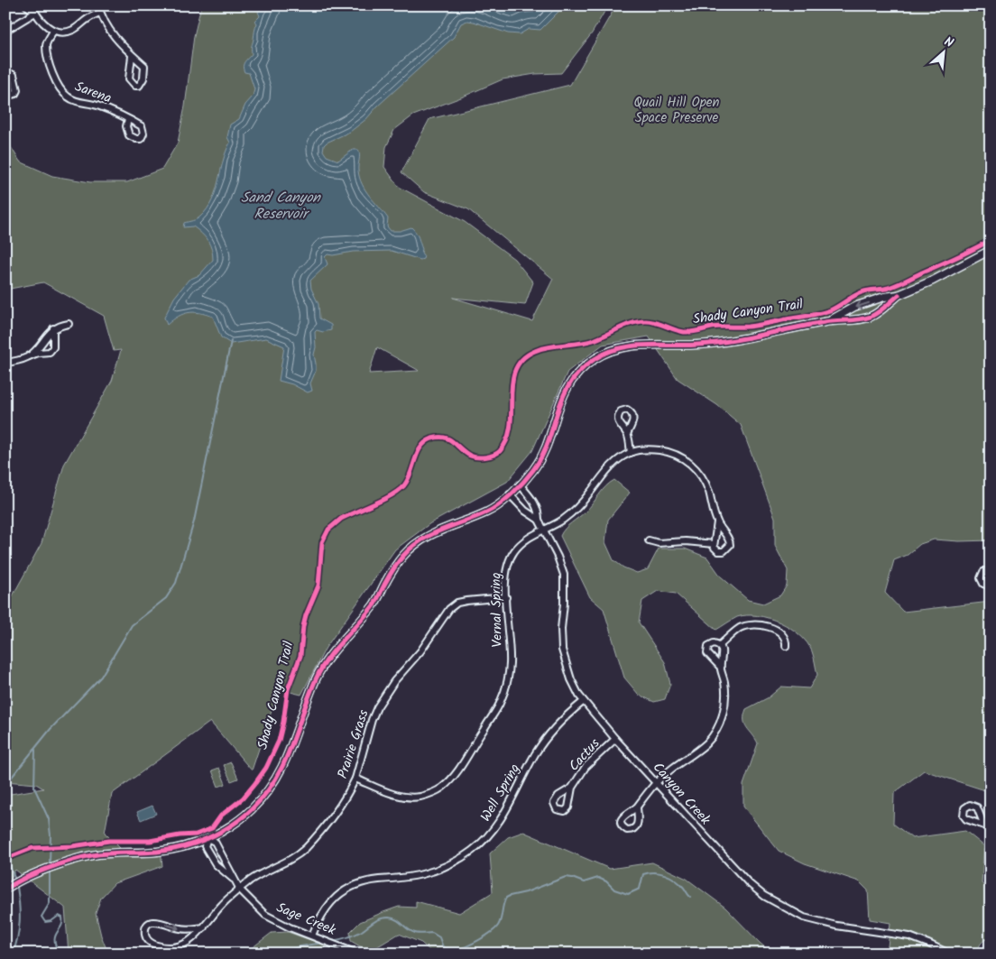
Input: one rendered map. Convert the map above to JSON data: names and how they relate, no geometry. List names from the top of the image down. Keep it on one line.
{"streets":{"street":["Sarena","Vernal Spring","Prairie Grass","Cactus","Well Spring","Canyon Creek","Sage Creek"],"cycle path":["Shady Canyon Trail"]},"crossings":[["Vernal Spring","Prairie Grass"],["Vernal Spring","Canyon Creek"],["Prairie Grass","Sage Creek"],["Cactus","Canyon Creek"],["Well Spring","Canyon Creek"],["Well Spring","Sage Creek"]],"water":["Sand Canyon Reservoir"],"parks":["Quail Hill Open Space Preserve"],"north":"top right"}
